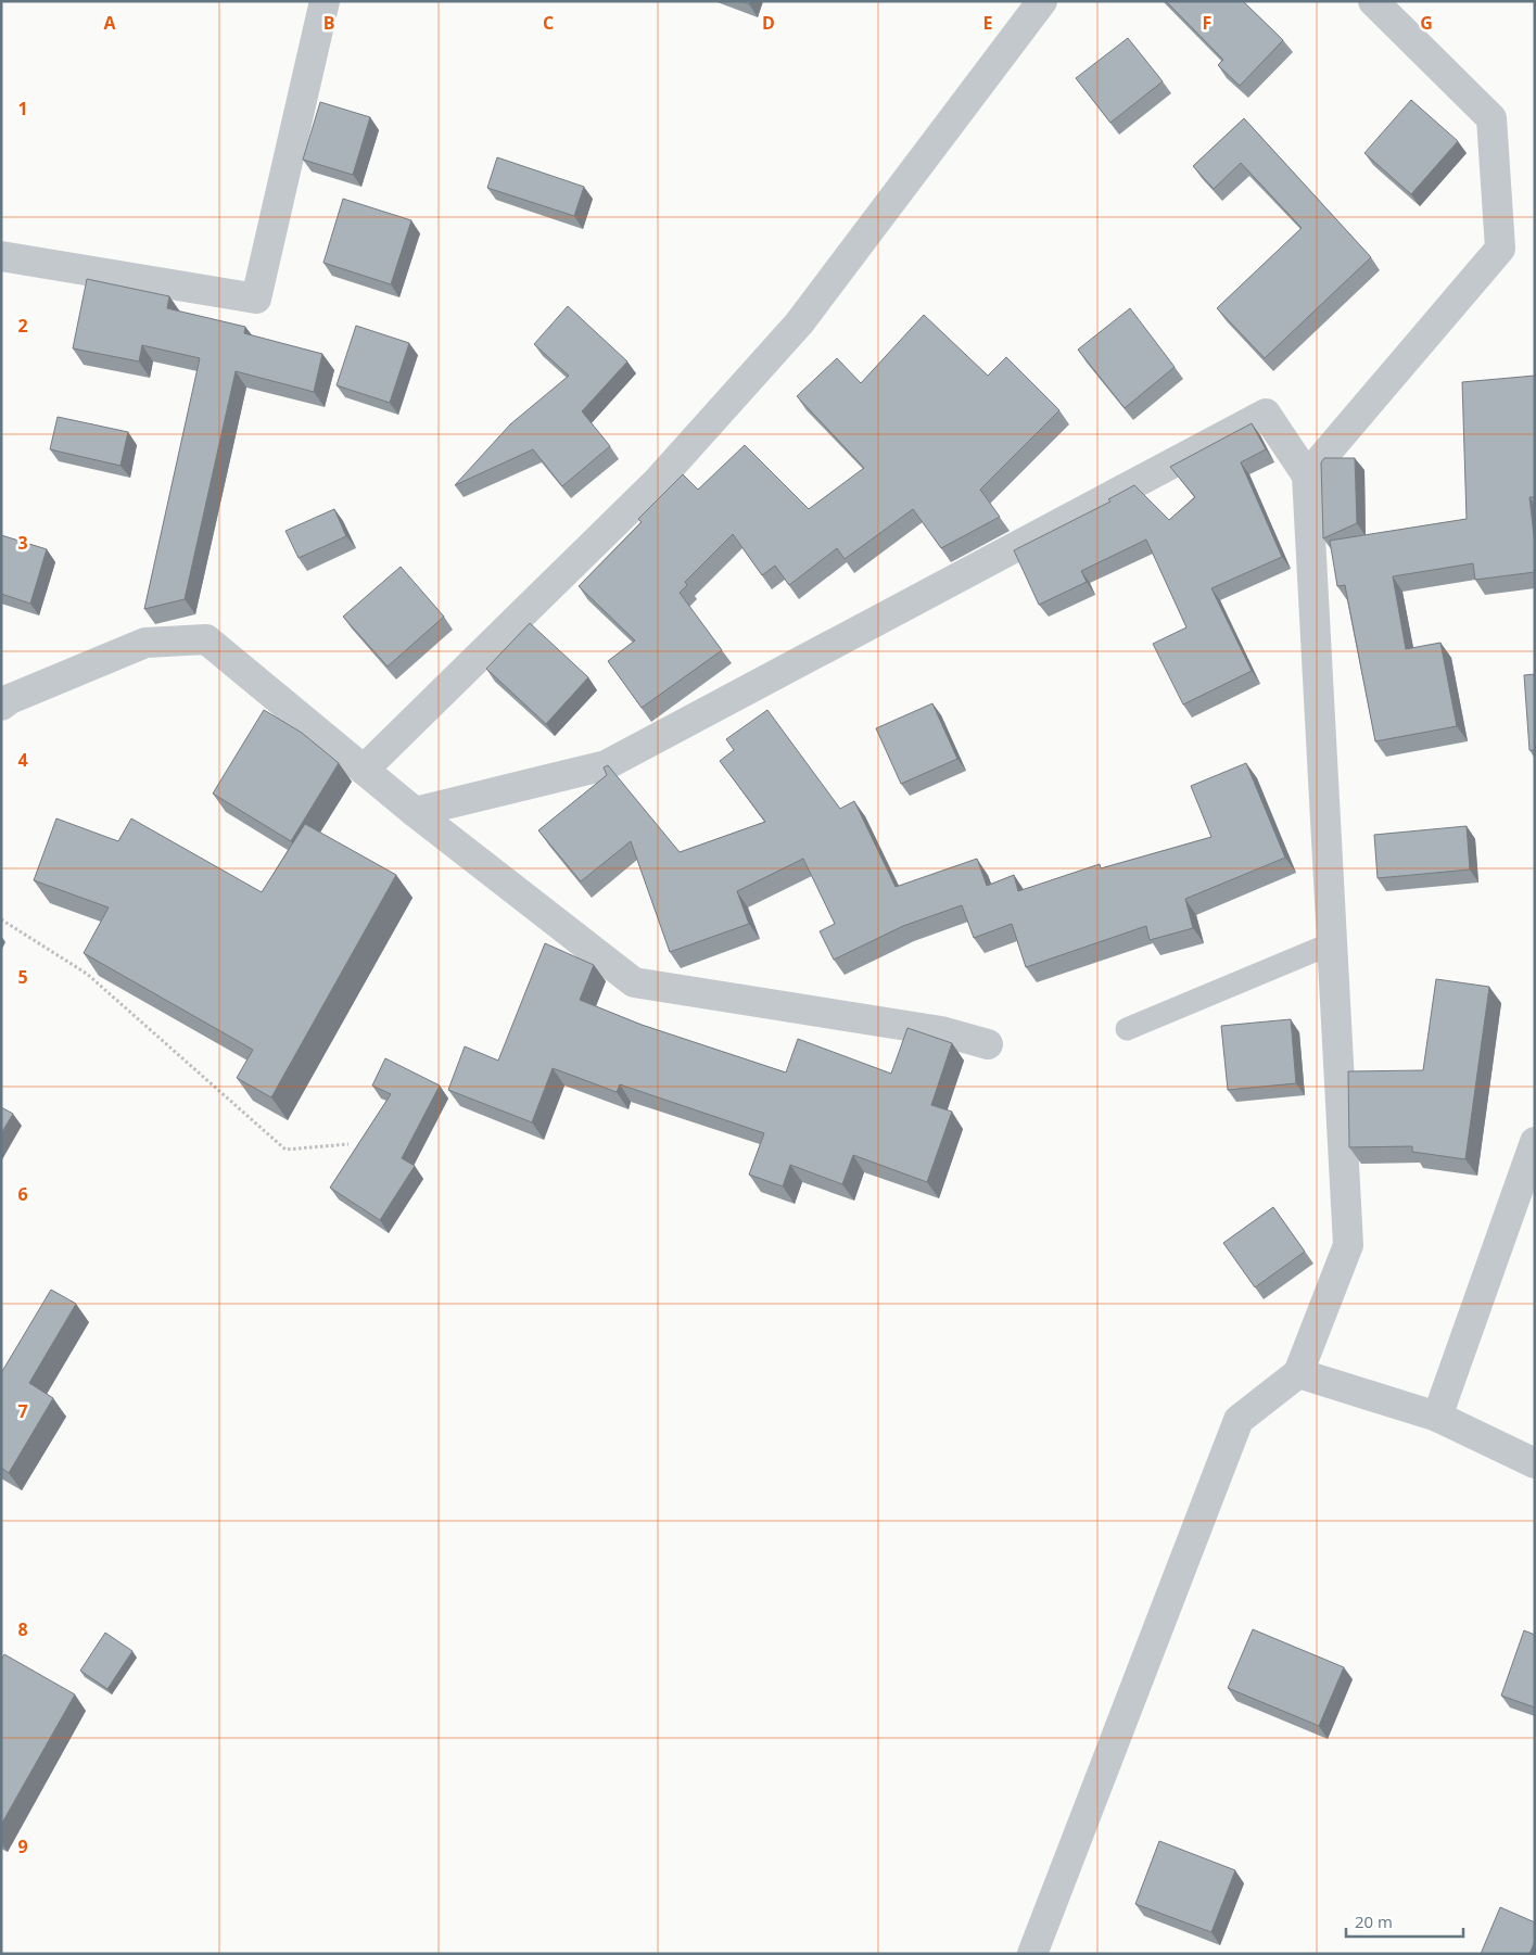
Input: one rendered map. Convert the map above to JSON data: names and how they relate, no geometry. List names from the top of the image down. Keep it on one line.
{"scale_bar":"20 m","grid":{"columns":["A","B","C","D","E","F","G"],"rows":["1","2","3","4","5","6","7","8","9"]}}
